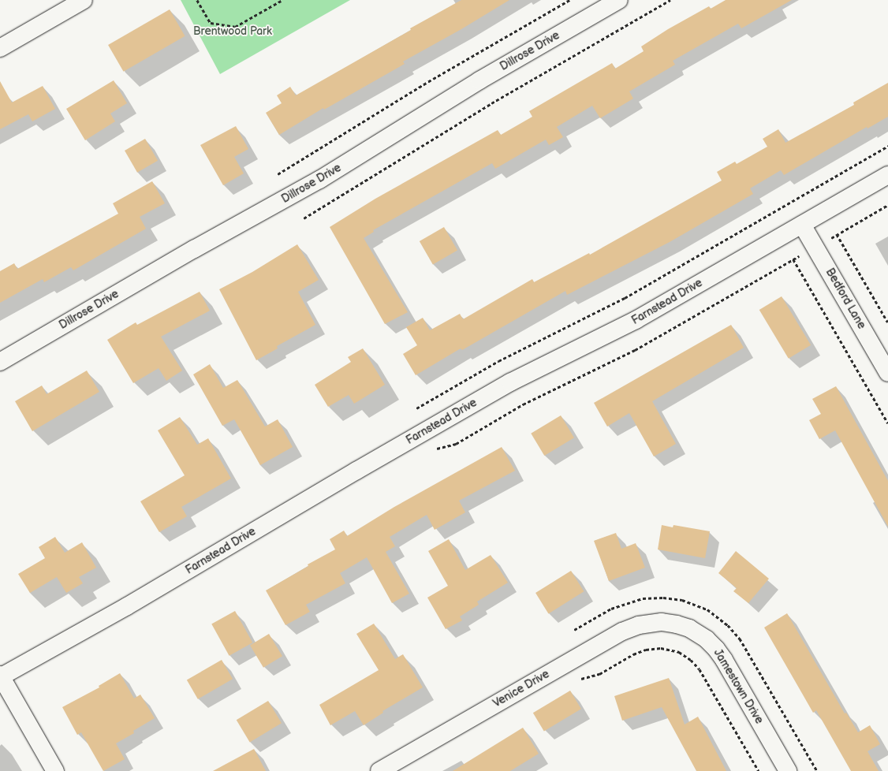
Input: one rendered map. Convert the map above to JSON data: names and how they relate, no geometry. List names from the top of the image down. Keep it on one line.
{"streets":{"street":["Dillrose Drive","Bedford Lane","Farnstead Drive","Jamestown Drive","Venice Drive"]},"crossings":[["Bedford Lane","Farnstead Drive"],["Jamestown Drive","Venice Drive"]],"parks":["Brentwood Park"]}
